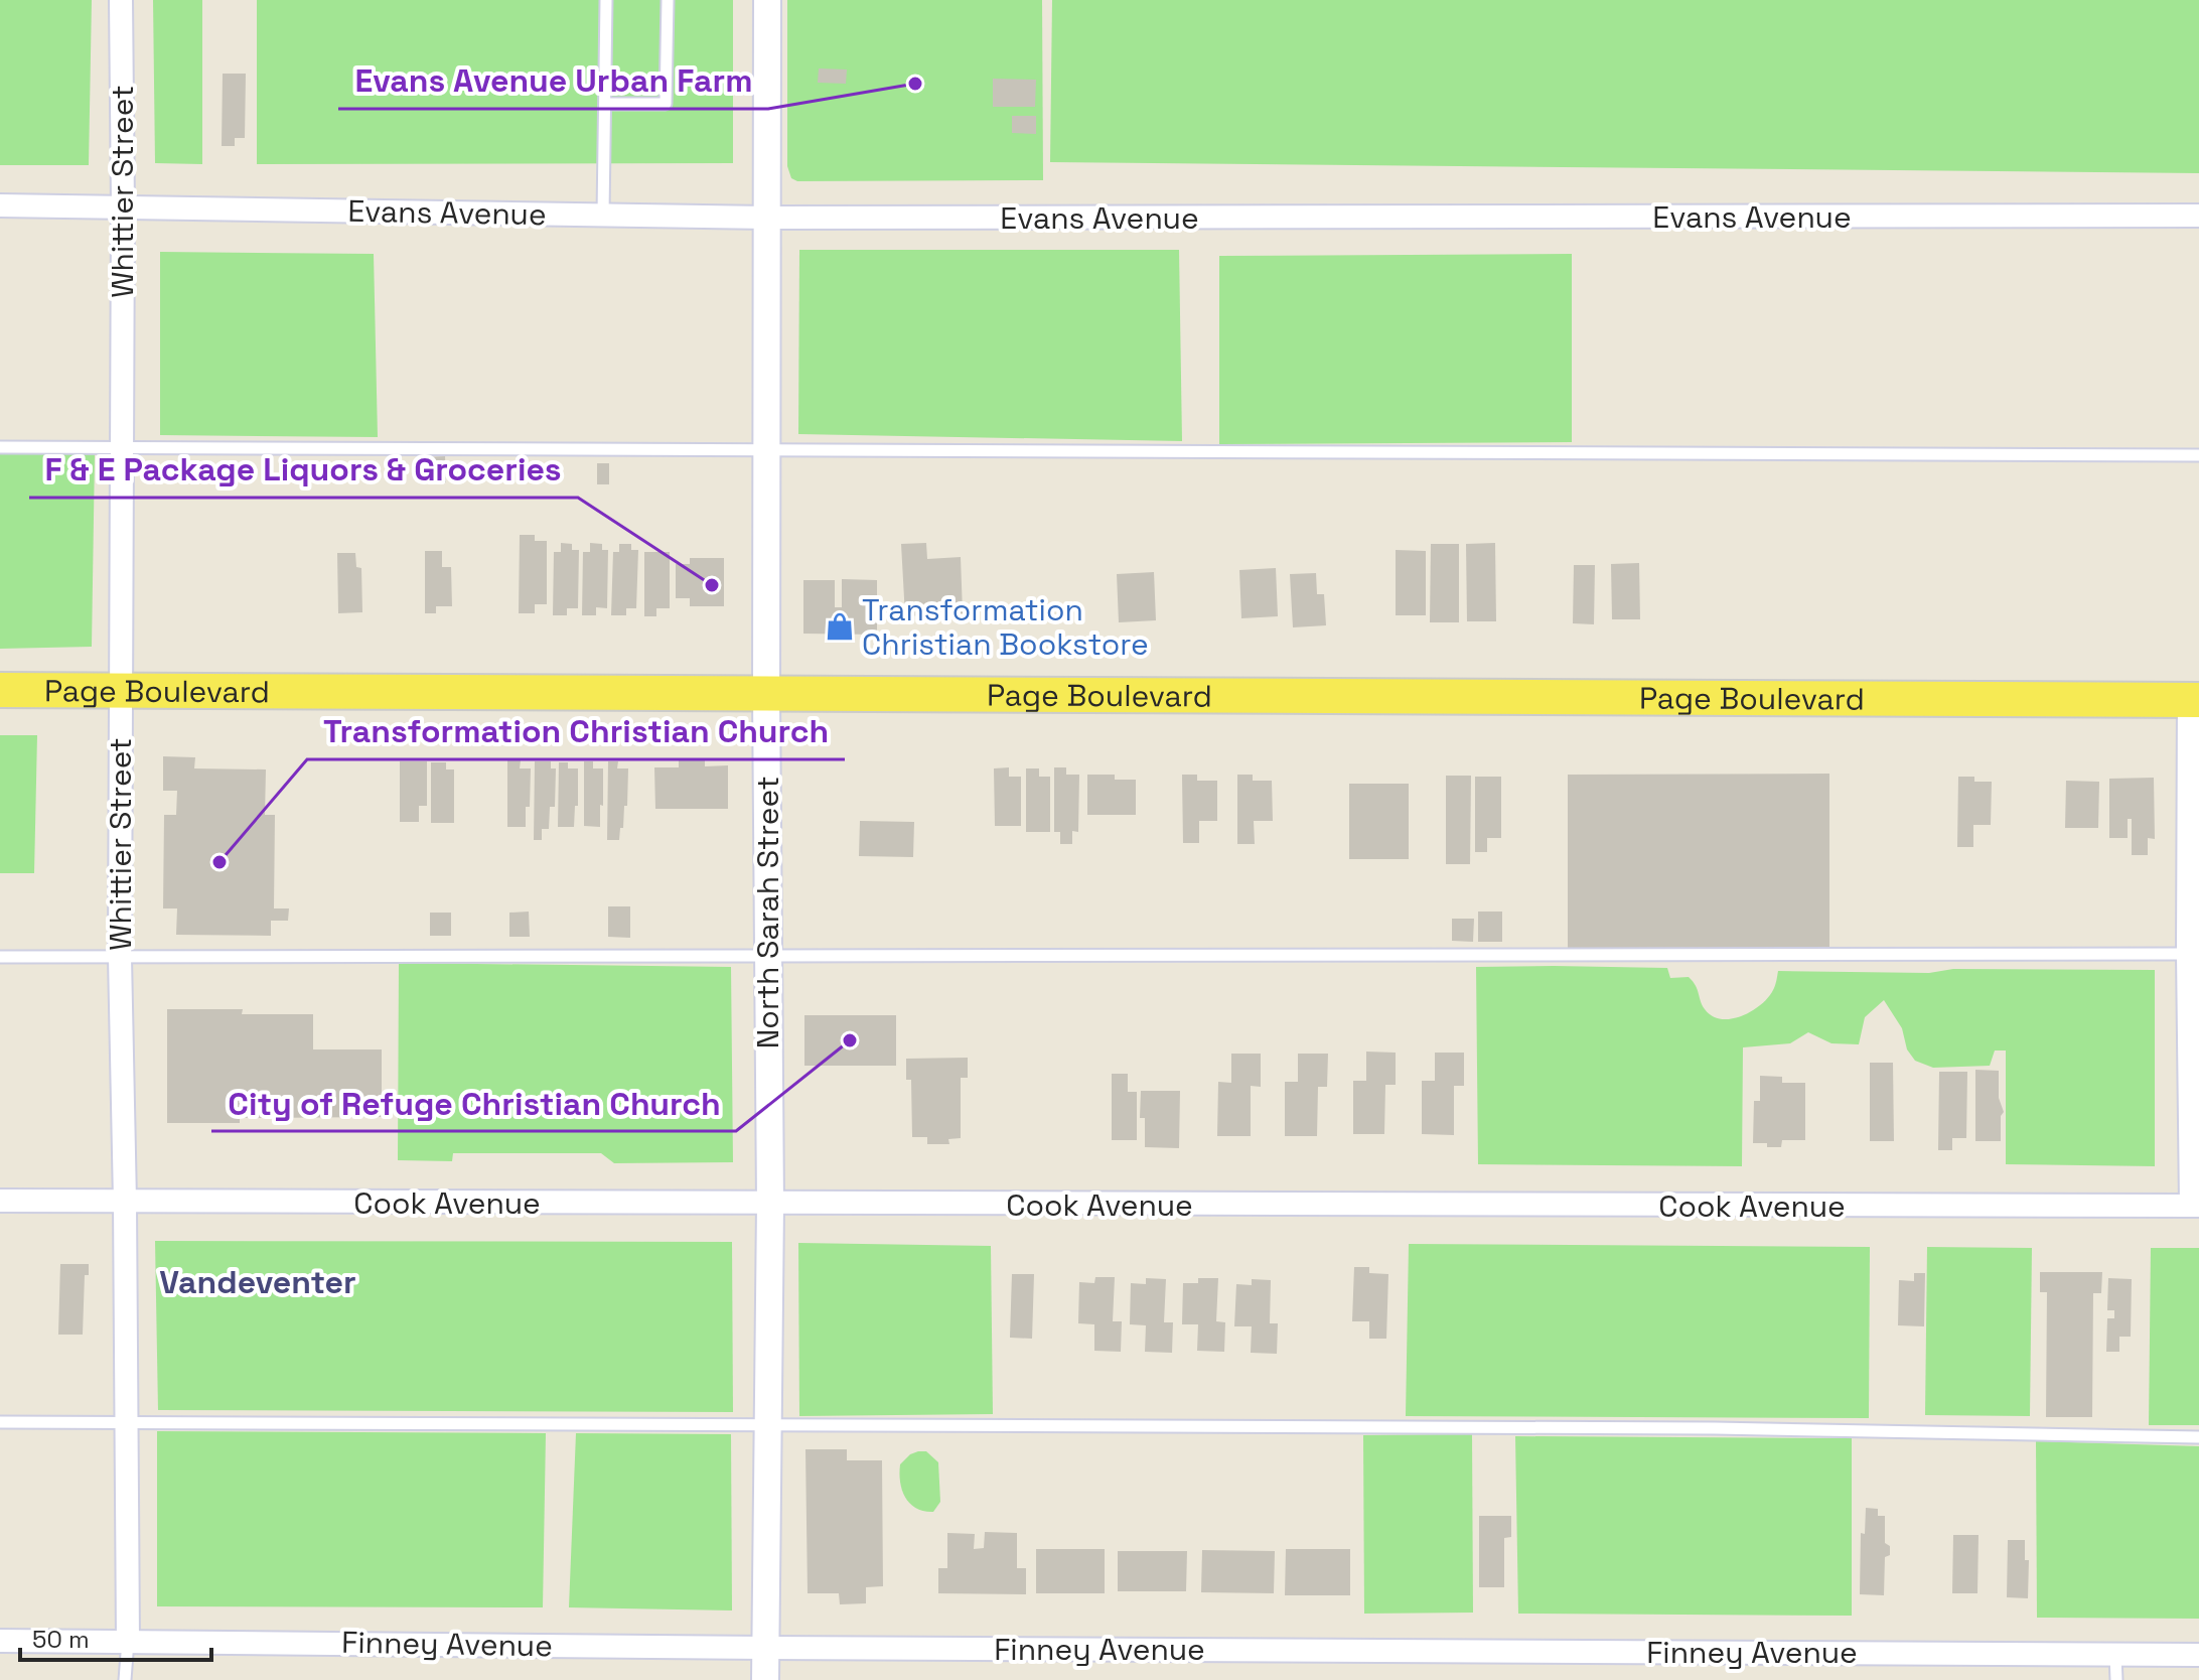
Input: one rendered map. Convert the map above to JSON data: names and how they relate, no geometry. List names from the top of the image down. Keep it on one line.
{"streets":{"main road":["Page Boulevard"],"street":["Whittier Street","Evans Avenue","North Sarah Street","Cook Avenue","Finney Avenue"]},"crossings":[["Whittier Street","Evans Avenue"],["Whittier Street","Page Boulevard"],["Whittier Street","Cook Avenue"],["Whittier Street","Finney Avenue"],["Evans Avenue","North Sarah Street"],["Page Boulevard","North Sarah Street"],["North Sarah Street","Cook Avenue"],["North Sarah Street","Finney Avenue"]],"districts":["Vandeventer"],"places":{"other":["Evans Avenue Urban Farm","F & E Package Liquors & Groceries","Transformation Christian Church","City of Refuge Christian Church"],"shop":["Transformation Christian Bookstore"]},"scale_bar":"50 m"}
